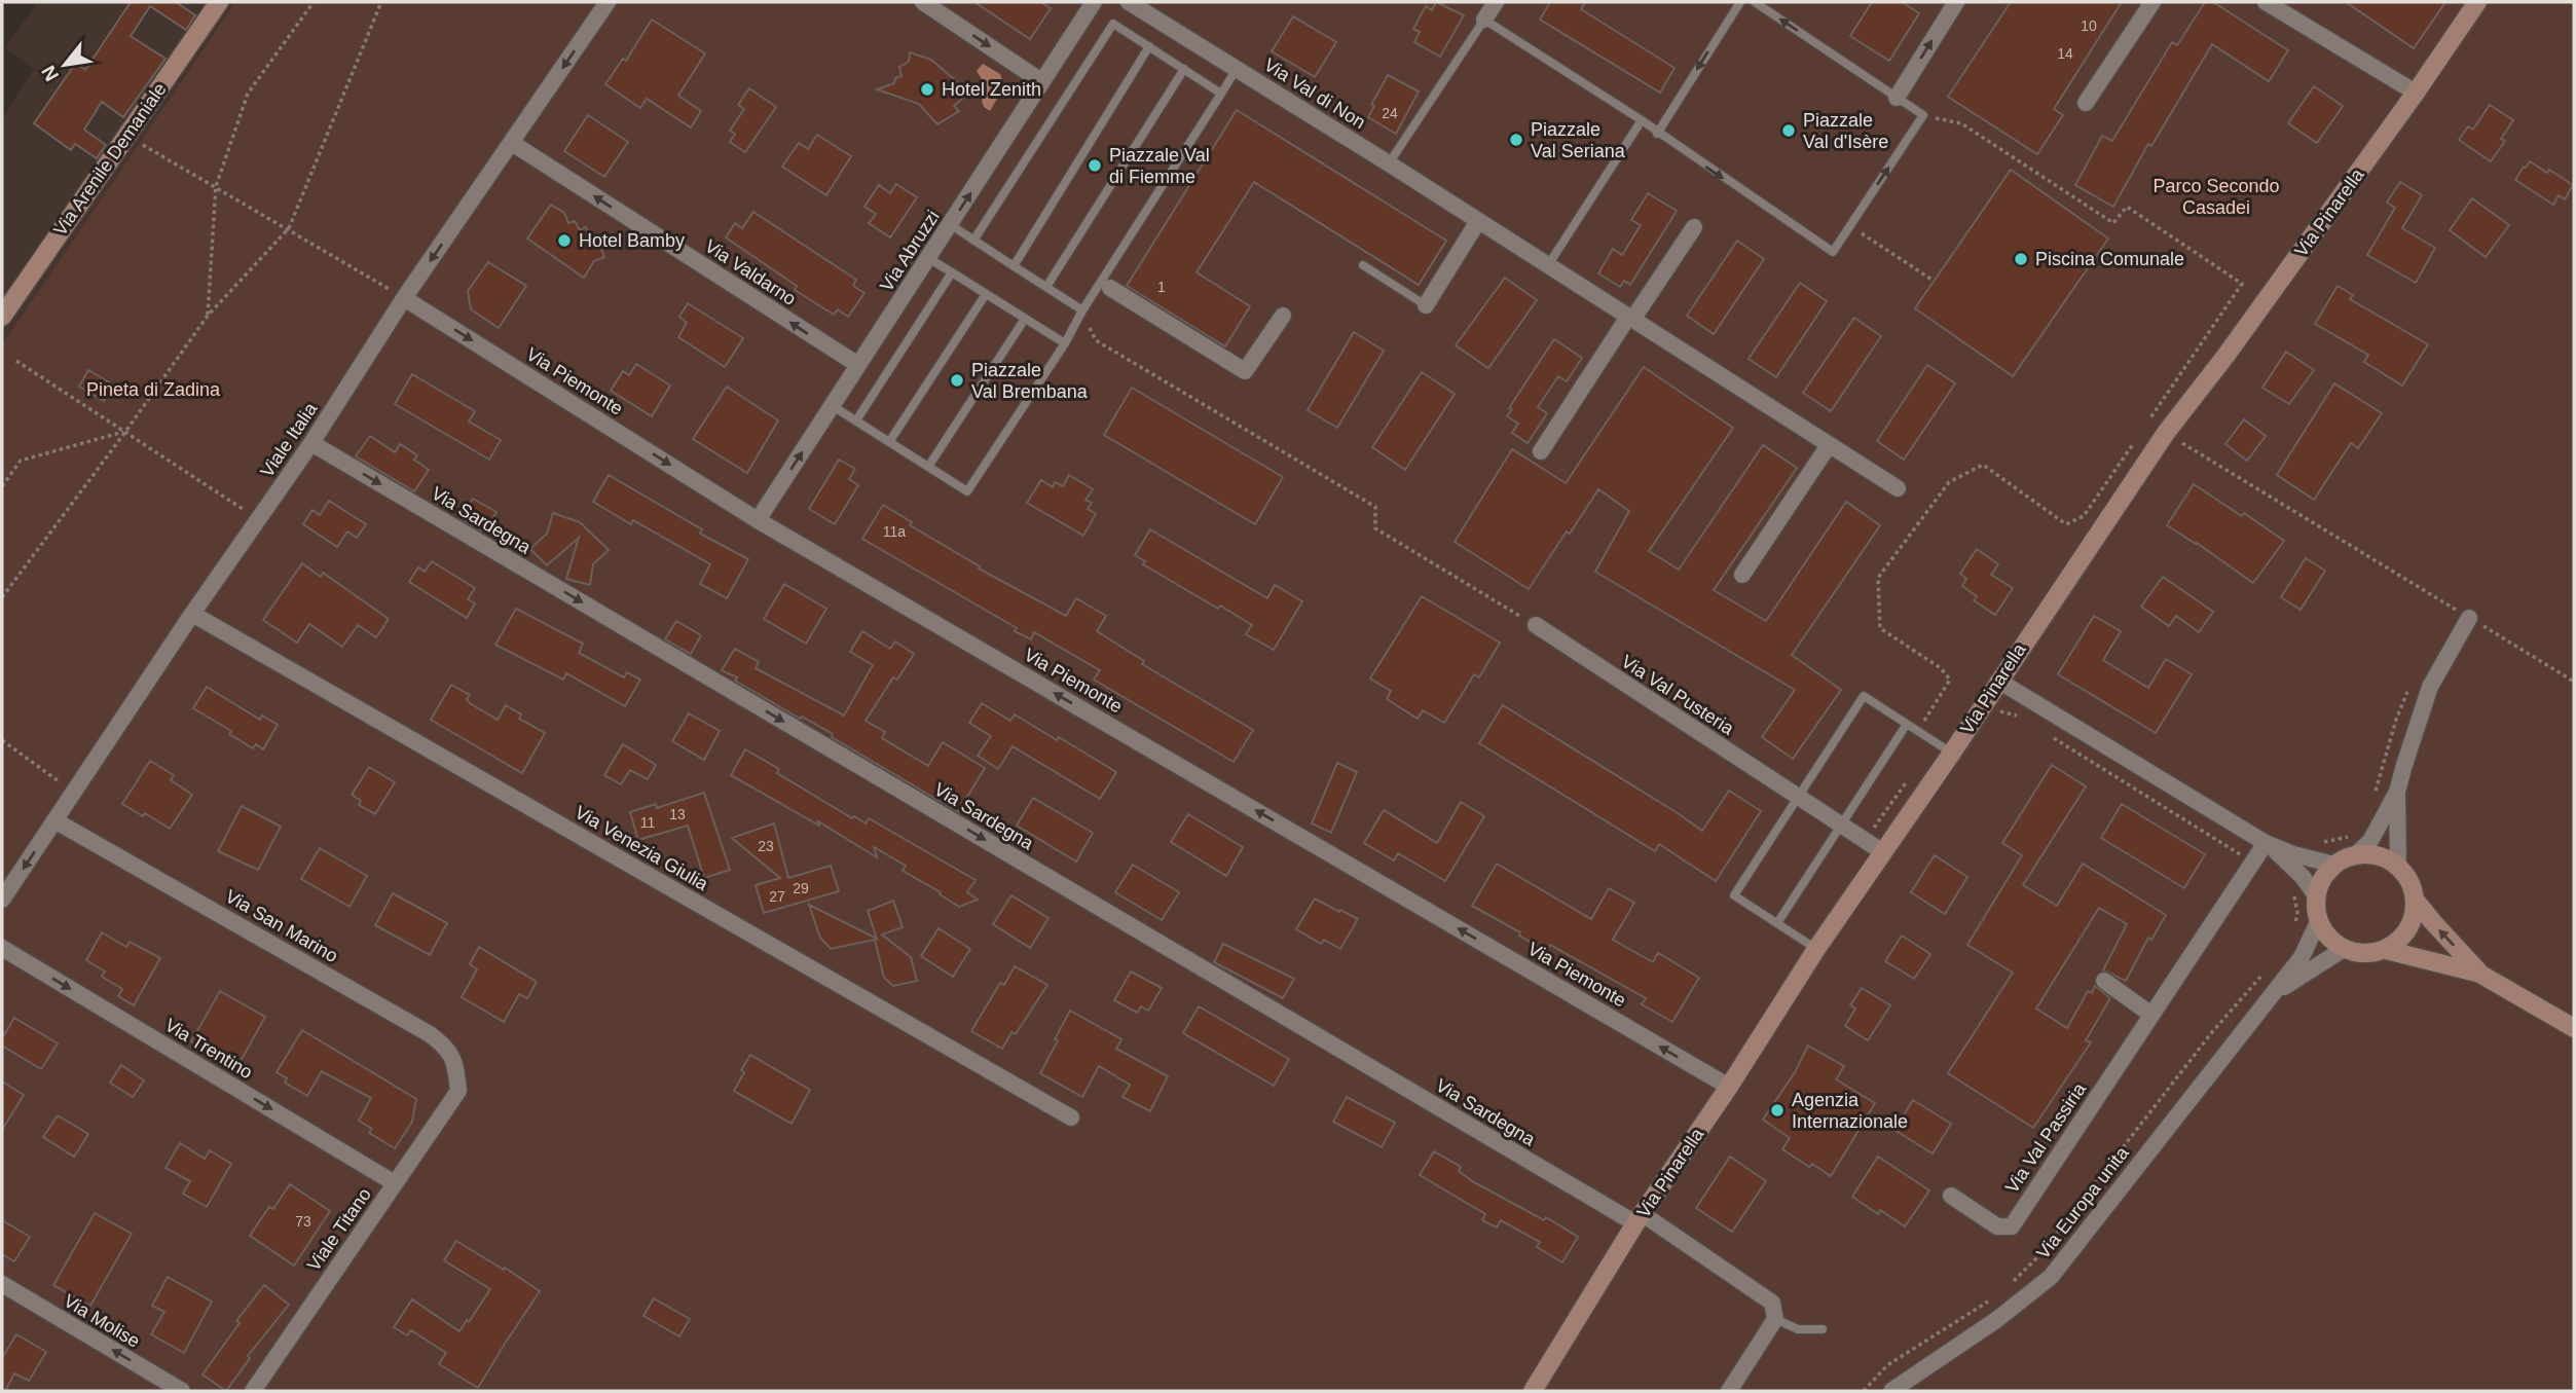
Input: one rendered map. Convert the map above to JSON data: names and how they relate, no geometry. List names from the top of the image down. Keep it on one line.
{"streets":{"street":["Via Val di Non","Via Arenile Demaniale","Via Pinarella","Via Abruzzi","Via Valdarno","Via Piemonte","Viale Italia","Via Sardegna","Via Val Pusteria","Via Venezia Giulia","Via San Marino","Via Trentino","Via Val Passiria","Via Europa unita","Viale Titano","Via Molise"]},"crossings":[["Via Pinarella","Via Piemonte"],["Via Pinarella","Via Sardegna"],["Via Pinarella","Via Val Pusteria"],["Via Abruzzi","Via Valdarno"],["Via Abruzzi","Via Piemonte"],["Via Valdarno","Viale Italia"],["Via Piemonte","Viale Italia"],["Viale Italia","Via Sardegna"],["Viale Italia","Via Venezia Giulia"],["Viale Italia","Via San Marino"],["Via San Marino","Viale Titano"],["Via Trentino","Viale Titano"]],"one_way":["Via Abruzzi","Via Valdarno","Viale Italia","Via Sardegna","Via Trentino","Via Molise"],"parks":["Parco Secondo Casadei","Pineta di Zadina"],"places":["Hotel Zenith","Piazzale Val d'Isère","Piazzale Val Seriana","Piazzale Val di Fiemme","Hotel Bamby","Piscina Comunale","Piazzale Val Brembana","Agenzia Internazionale"],"house_numbers":["10","14","24","1","11a","13","11","23","29","27","73"],"north":"bottom left"}
